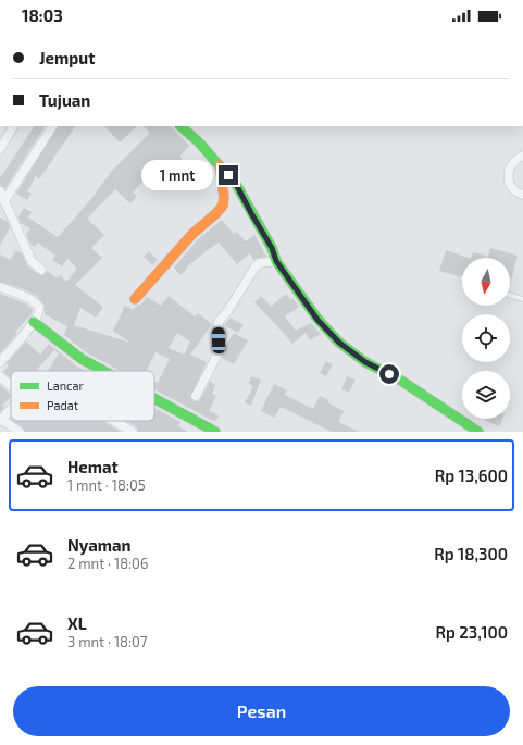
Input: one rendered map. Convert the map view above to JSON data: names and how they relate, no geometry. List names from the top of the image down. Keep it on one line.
{"legend":["Lancar","Padat"],"north":"bottom","page":{"status":"18:03","banner":["Jemput","Tujuan"],"bubble":"1 mnt","list":[{"name":"Hemat","note":"1 mnt · 18:05","value":"Rp 13,600"},{"name":"Nyaman","note":"2 mnt · 18:06","value":"Rp 18,300"},{"name":"XL","note":"3 mnt · 18:07","value":"Rp 23,100"}],"buttons":"Pesan"}}
